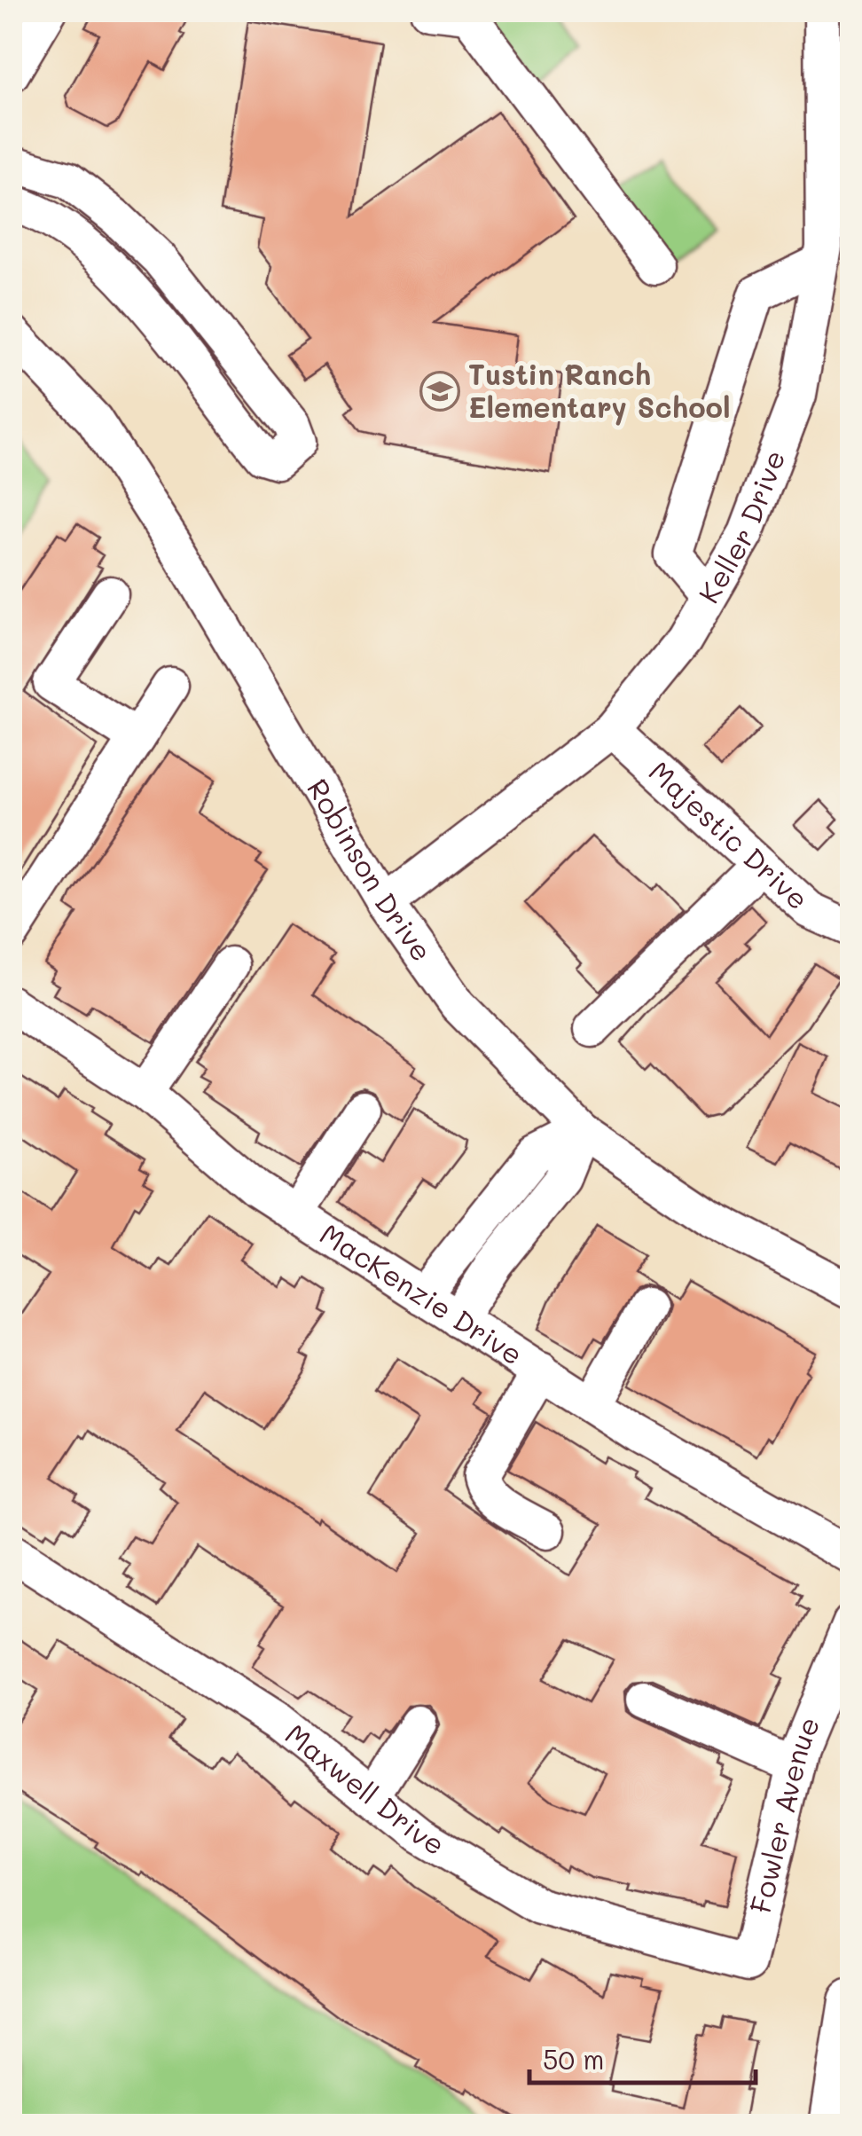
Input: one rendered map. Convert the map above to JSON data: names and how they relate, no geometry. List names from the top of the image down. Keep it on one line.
{"streets":{"street":["Keller Drive","Majestic Drive","Robinson Drive","MacKenzie Drive","Maxwell Drive","Fowler Avenue"]},"crossings":[["Keller Drive","Majestic Drive"],["Keller Drive","Robinson Drive"],["Maxwell Drive","Fowler Avenue"]],"places":{"school or university":["Tustin Ranch Elementary School"]},"scale_bar":"50 m"}
